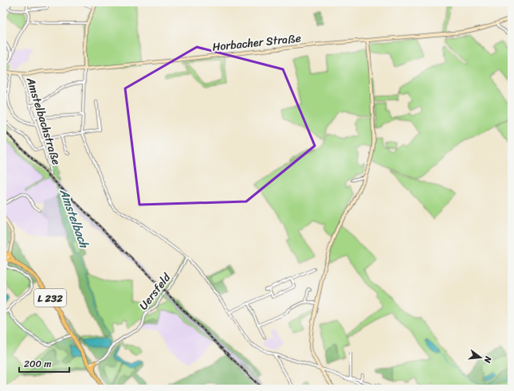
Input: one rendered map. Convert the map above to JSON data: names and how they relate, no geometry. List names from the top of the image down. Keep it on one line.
{"streets":{"main road":["Horbacher Straße","L 232"],"street":["Amstelbachstraße","Uersfeld"]},"crossings":[["Horbacher Straße","Amstelbachstraße"],["Uersfeld","L 232"]],"water":["Amstelbach"],"scale_bar":"200 m","north":"right"}
